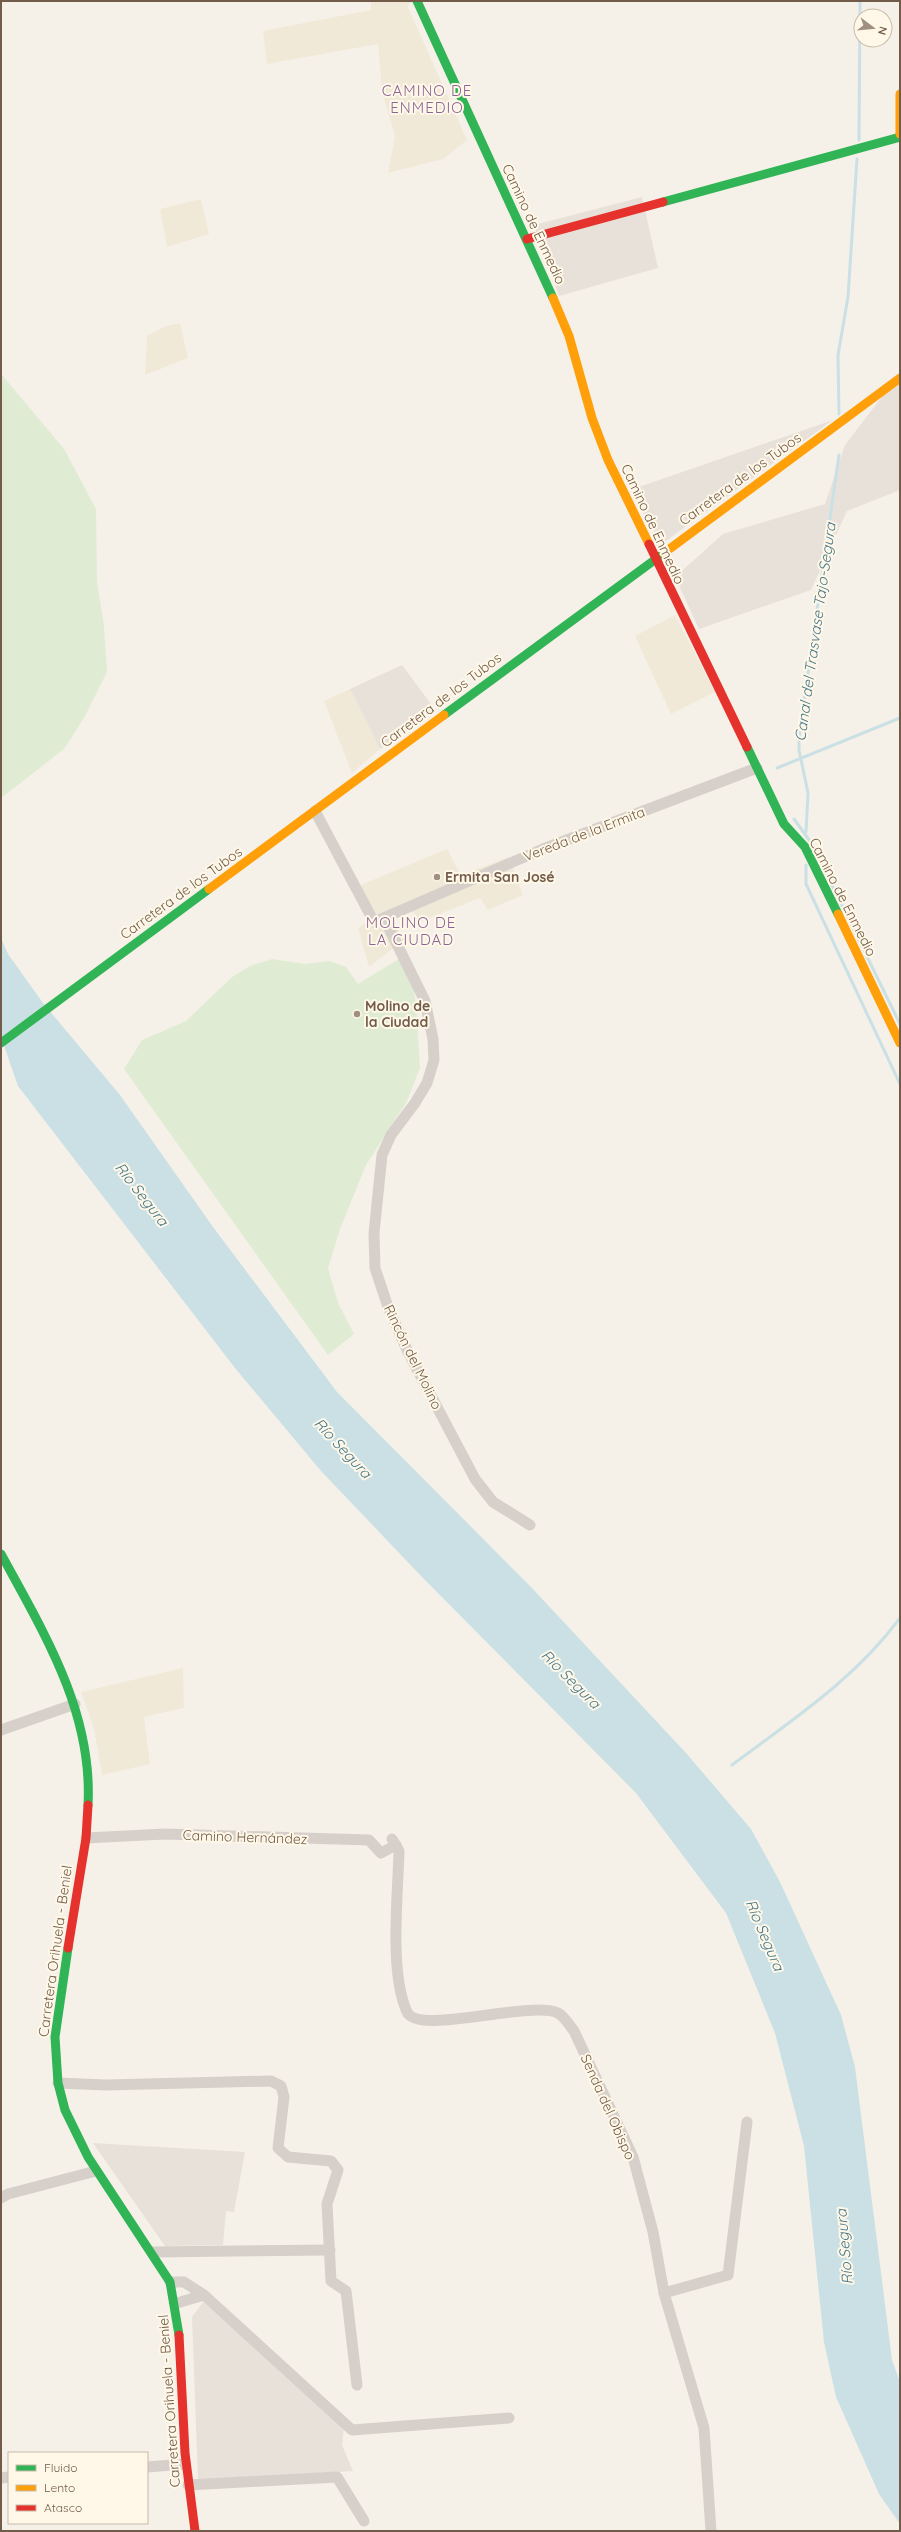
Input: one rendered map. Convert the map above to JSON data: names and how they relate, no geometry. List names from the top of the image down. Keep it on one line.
{"streets":{"main road":["Camino de Enmedio","Carretera de los Tubos","Carretera Orihuela - Beniel"],"street":["Vereda de la Ermita","Rincón del Molino","Camino Hernández","Senda del Obispo"]},"crossings":[["Camino de Enmedio","Carretera de los Tubos"],["Camino de Enmedio","Vereda de la Ermita"],["Vereda de la Ermita","Rincón del Molino"],["Camino Hernández","Carretera Orihuela - Beniel"],["Camino Hernández","Senda del Obispo"]],"districts":["CAMINO DE ENMEDIO","MOLINO DE LA CIUDAD"],"water":["Canal del Trasvase Tajo-Segura","Río Segura"],"places":["Ermita San José","Molino de la Ciudad"],"legend":["Fluido","Lento","Atasco"],"north":"right"}
